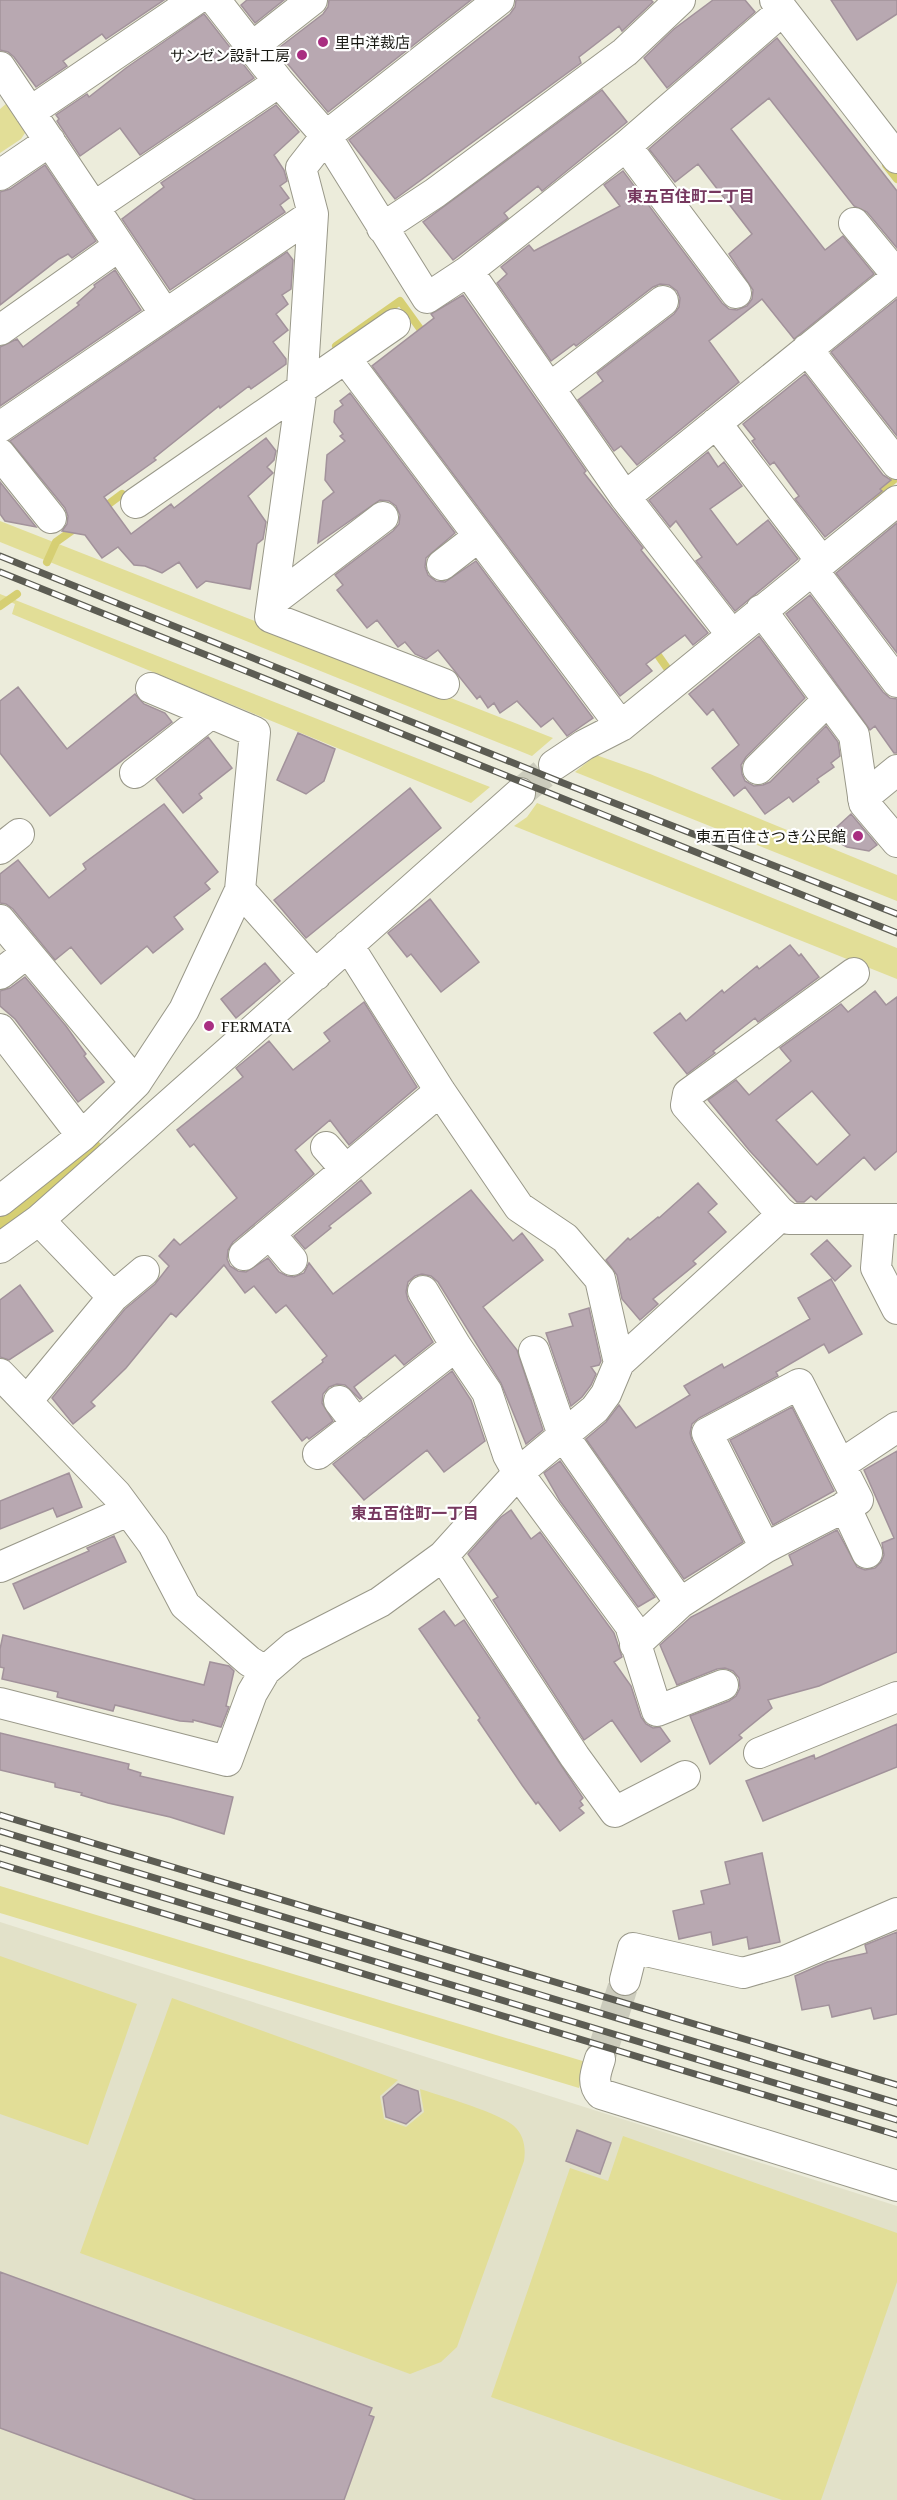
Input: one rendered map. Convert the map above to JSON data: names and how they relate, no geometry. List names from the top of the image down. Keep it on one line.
{"districts":["東五百住町二丁目","東五百住町一丁目"],"places":["里中洋裁店","サンゼン設計工房","東五百住さつき公民館","FERMATA"]}
